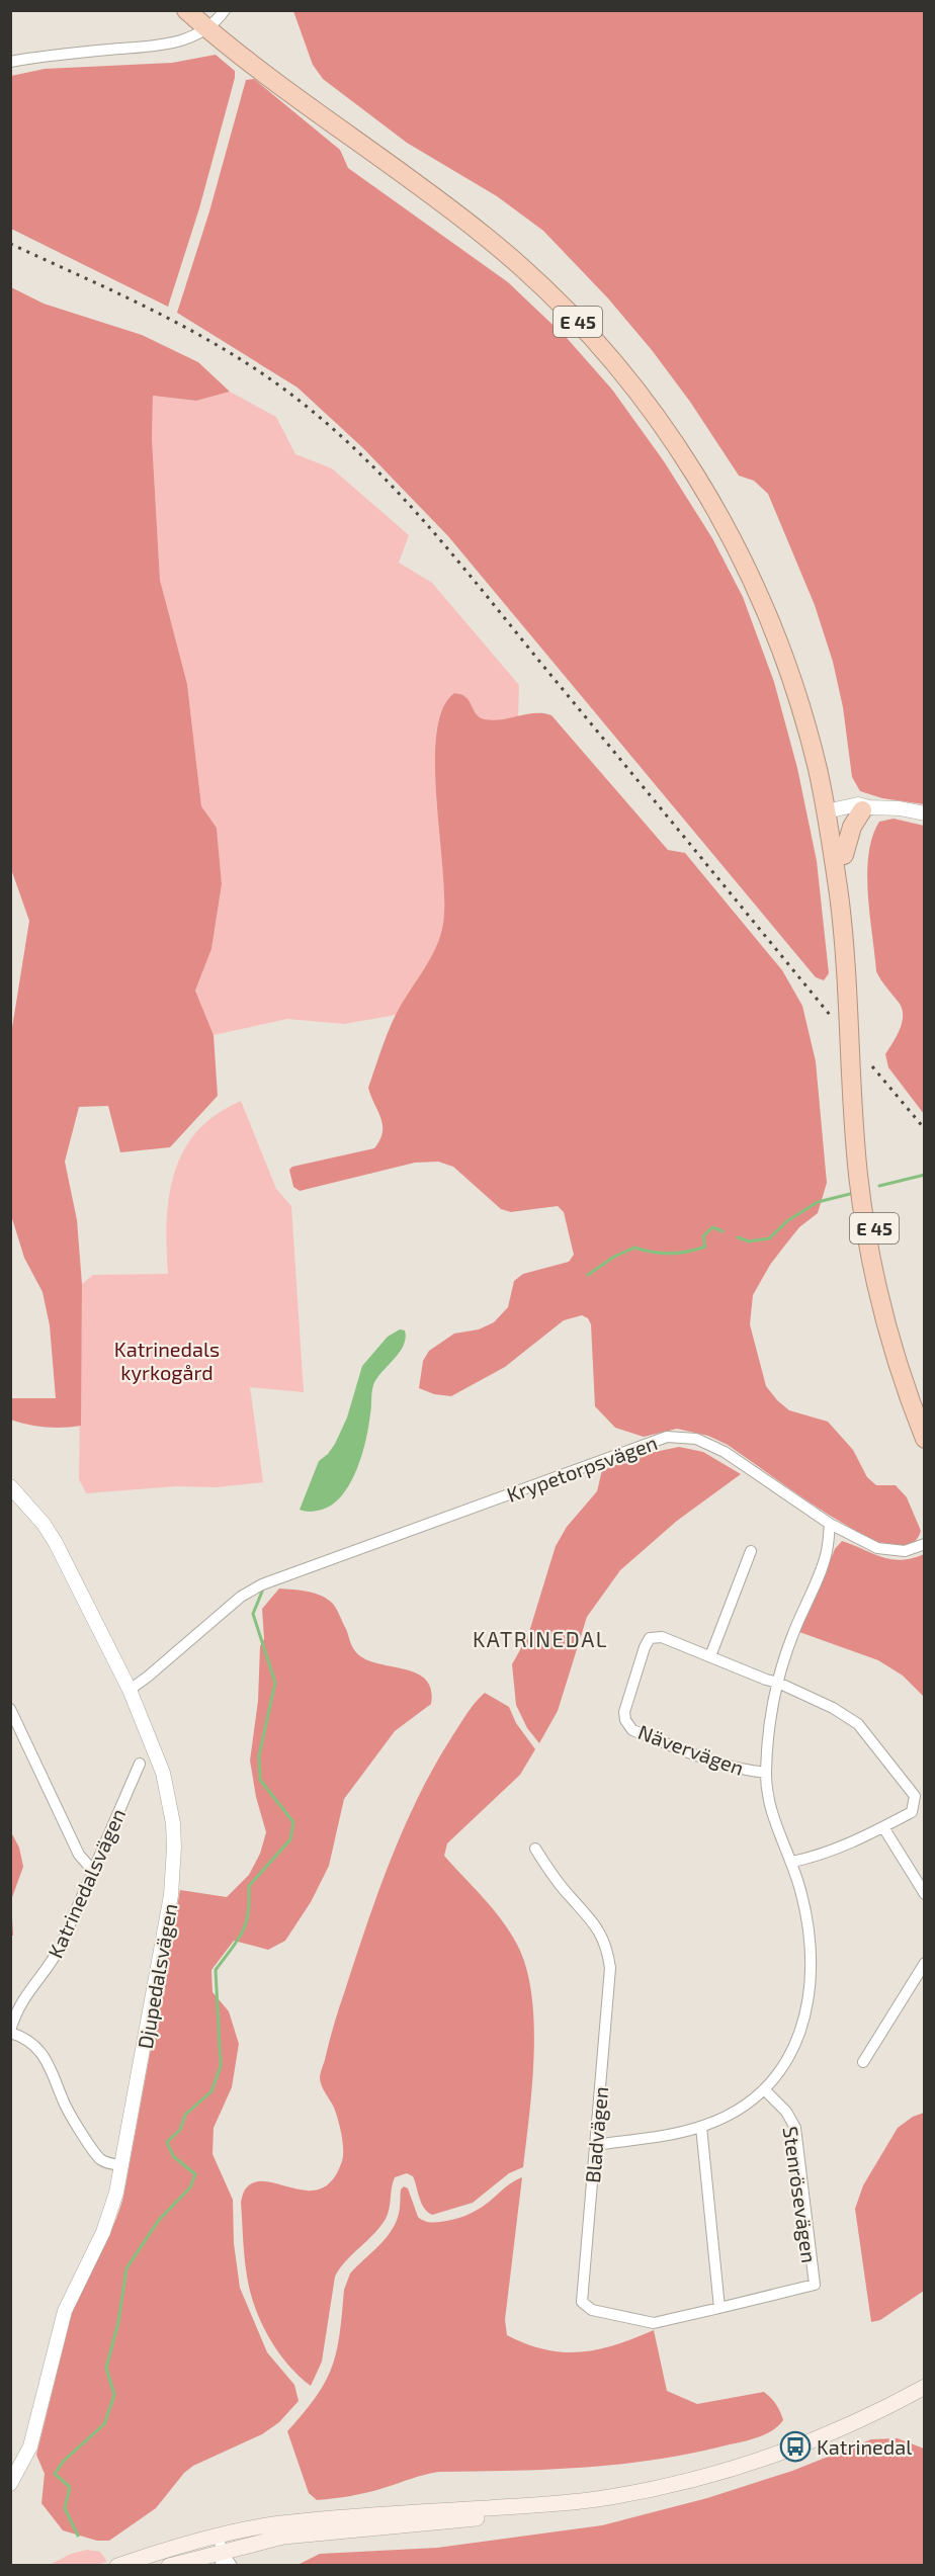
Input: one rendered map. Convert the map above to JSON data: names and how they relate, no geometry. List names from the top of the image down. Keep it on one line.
{"streets":{"highway":["E 45"],"street":["Krypetorpsvägen","Nävervägen","Katrinedalsvägen","Djupedalsvägen","Bladvägen","Stenrösevägen"]},"crossings":[["Krypetorpsvägen","Djupedalsvägen"],["Bladvägen","Stenrösevägen"]],"districts":["KATRINEDAL"],"parks":["Katrinedals kyrkogård"],"places":{"bus stop":["Katrinedal"]}}
